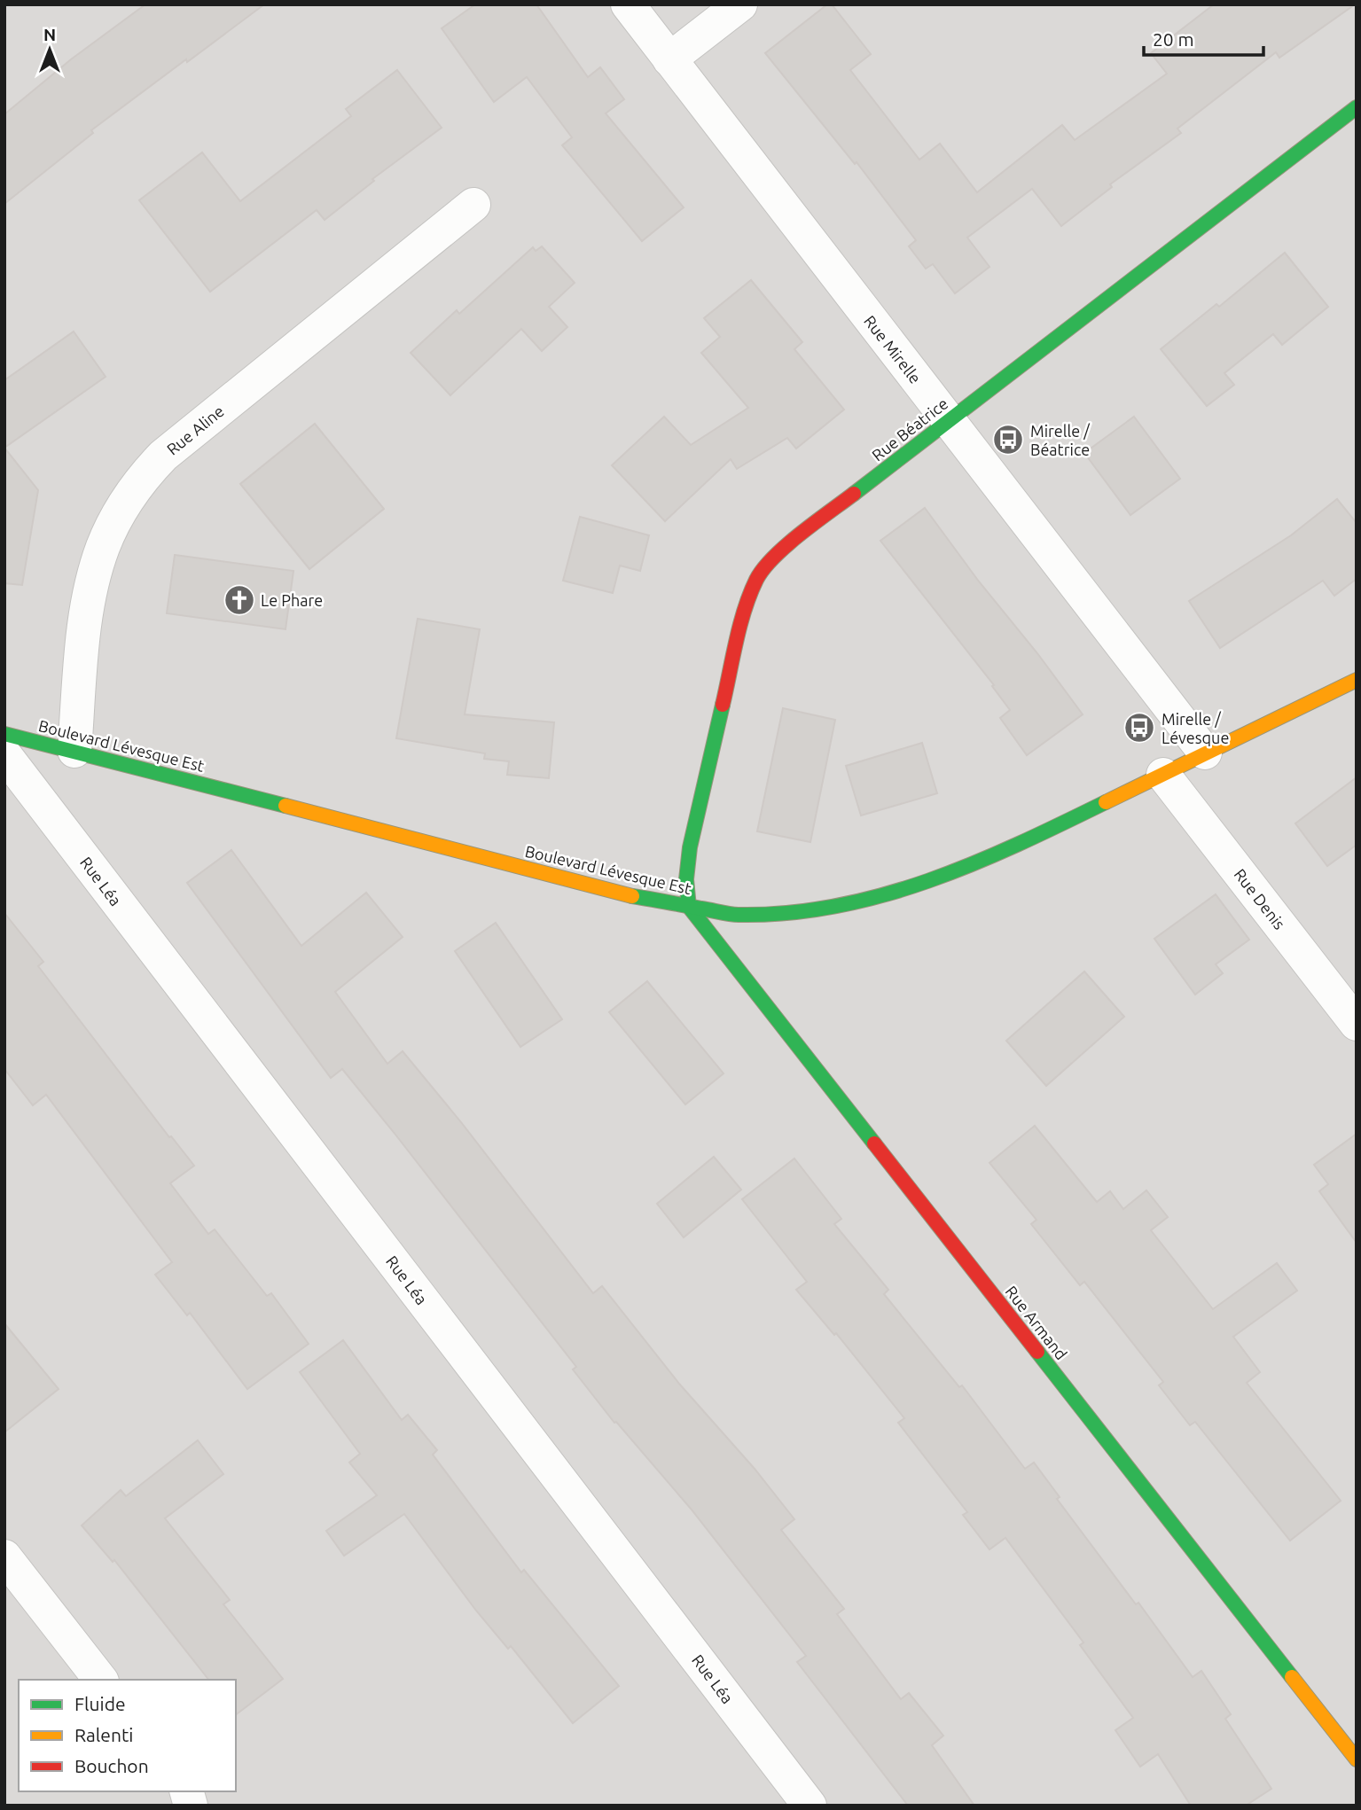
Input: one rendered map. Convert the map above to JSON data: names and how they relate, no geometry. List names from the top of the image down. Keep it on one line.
{"streets":{"street":["Rue Mirelle","Rue Béatrice","Rue Aline","Boulevard Lévesque Est","Rue Léa","Rue Denis","Rue Armand"]},"crossings":[["Rue Mirelle","Rue Béatrice"],["Rue Mirelle","Boulevard Lévesque Est"],["Rue Béatrice","Boulevard Lévesque Est"],["Rue Béatrice","Rue Armand"],["Rue Aline","Boulevard Lévesque Est"],["Boulevard Lévesque Est","Rue Denis"],["Boulevard Lévesque Est","Rue Armand"]],"places":{"bus stop":["Mirelle / Béatrice","Mirelle / Lévesque"],"church":["Le Phare"]},"legend":["Fluide","Ralenti","Bouchon"],"scale_bar":"20 m","north":"top"}
